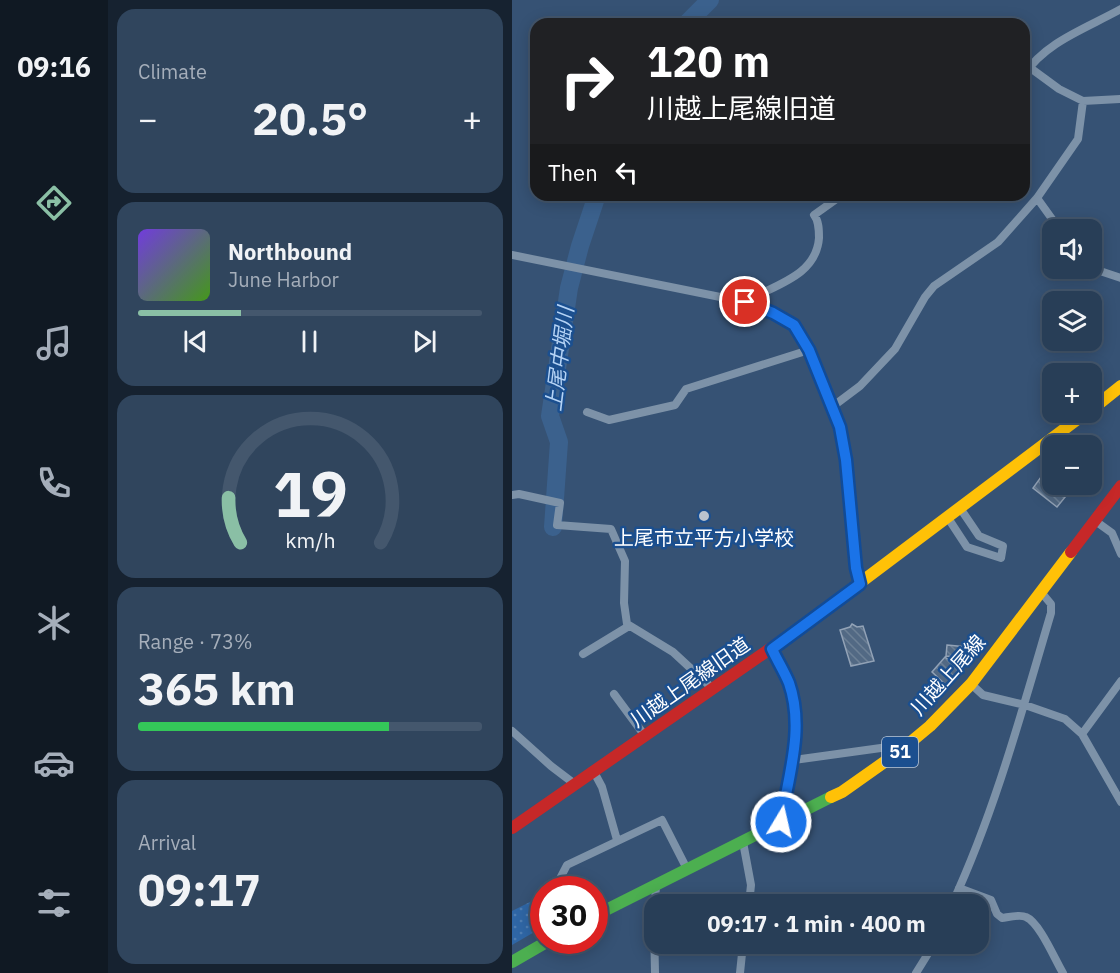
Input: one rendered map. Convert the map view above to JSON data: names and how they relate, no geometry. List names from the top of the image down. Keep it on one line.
{"streets":{"street":["川越上尾線","川越上尾線旧道","51"]},"water":["上尾中堀川"],"places":["上尾市立平方小学校"],"page":{"tabs":"09:16","tile":["Climate",["Range · 73%","365 km"],["Arrival","09:17"]],"turn":["120 m","川越上尾線旧道"],"heat":["−","20.5°","+"],"then":"Then","map_buttons":["+","−"],"song":["Northbound","June Harbor"],"limit":"30","trip":"09:17 · 1 min · 400 m","gauge":["19","km/h"]}}
